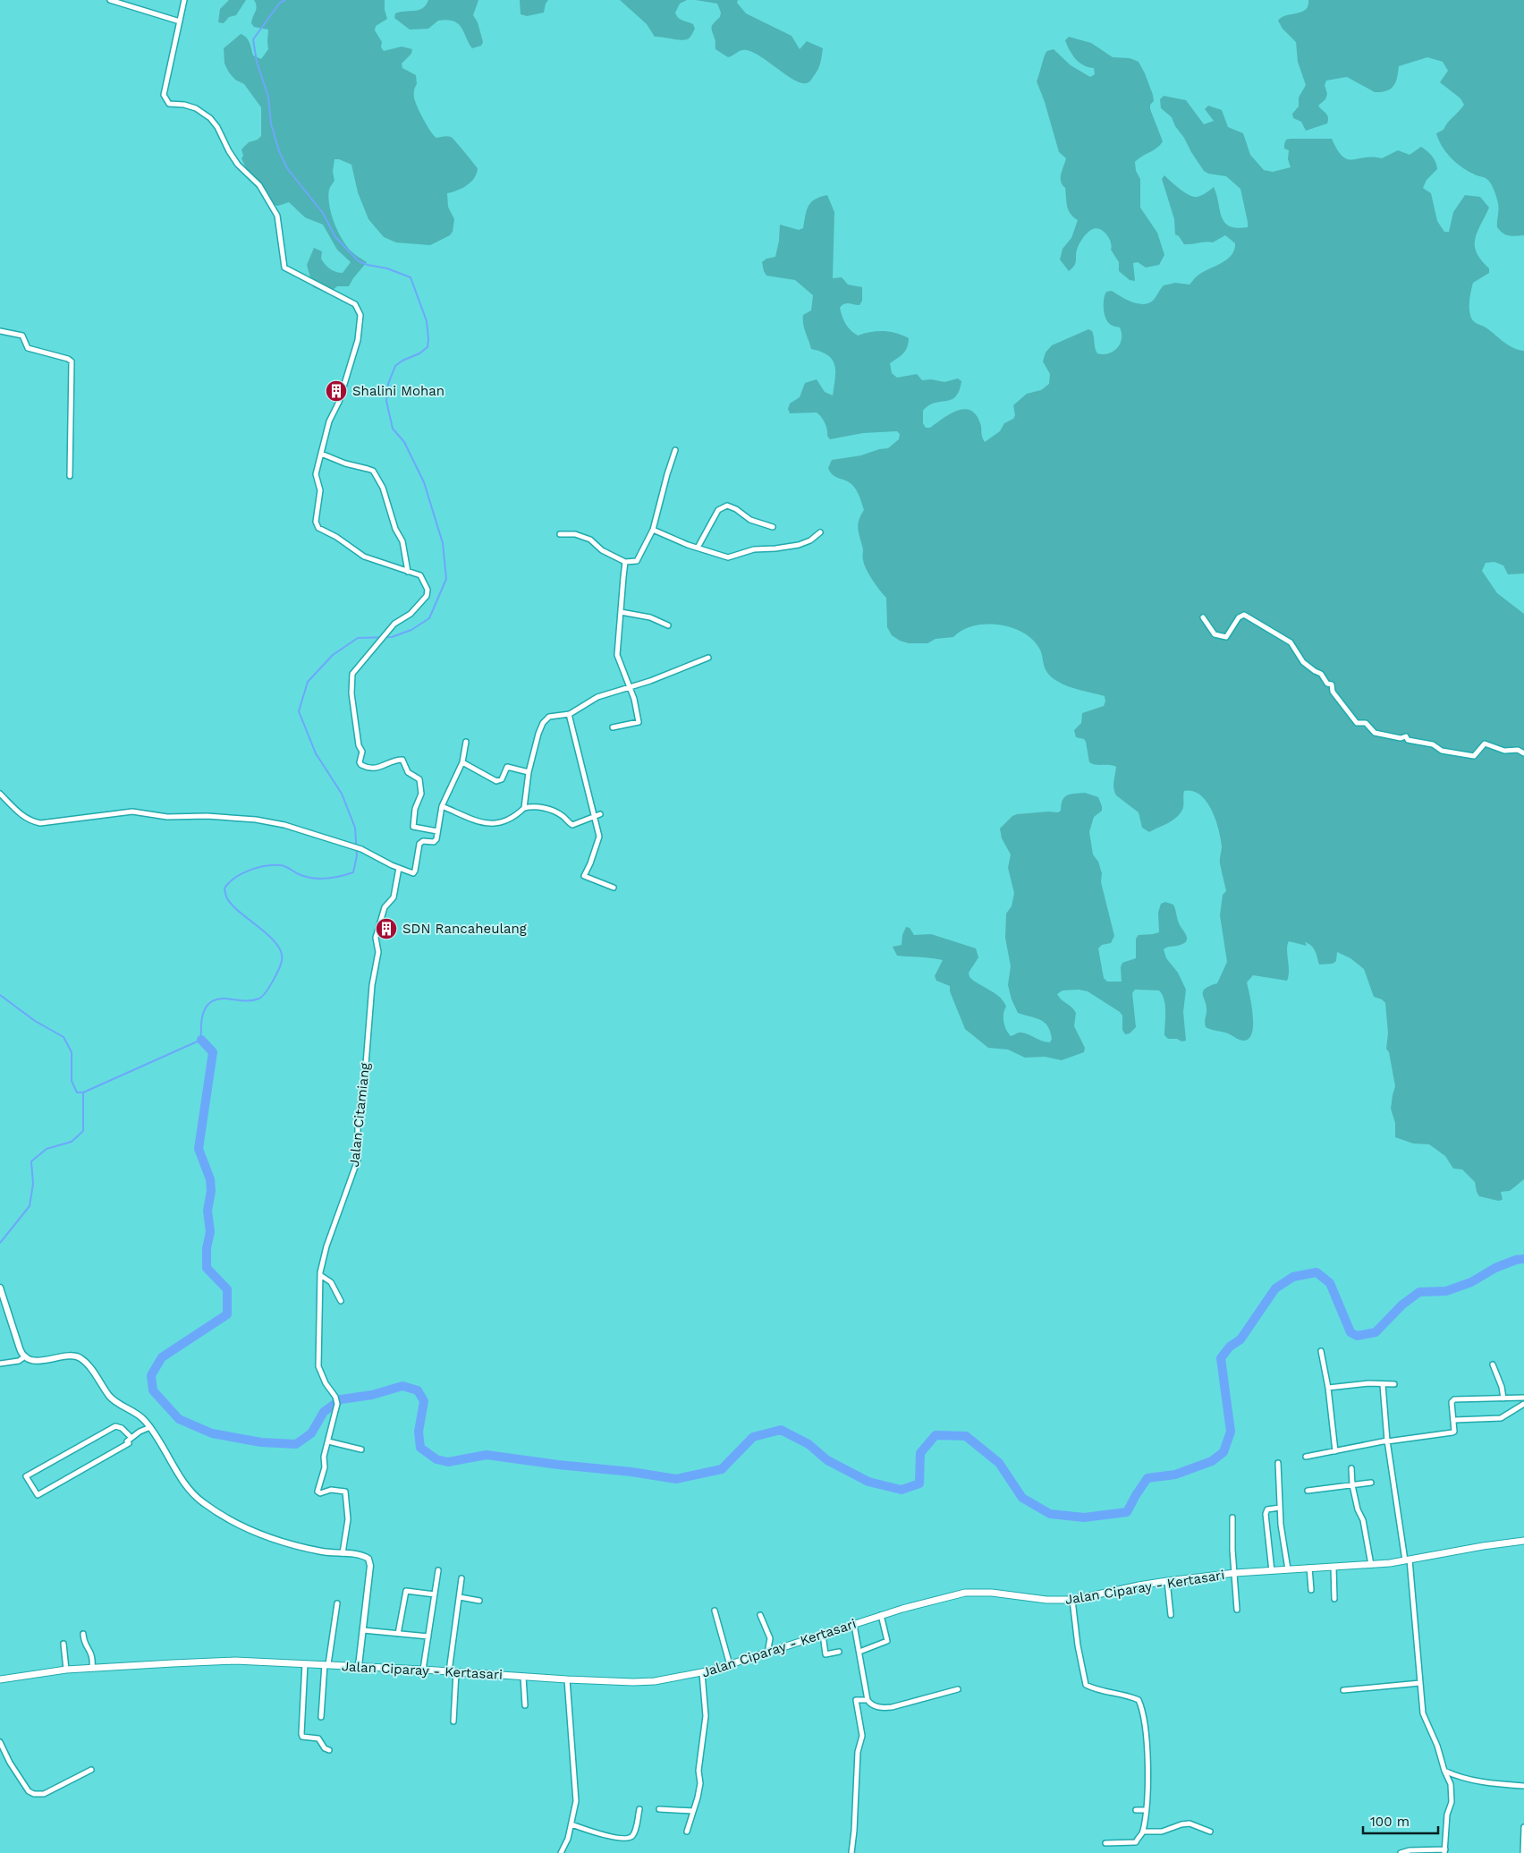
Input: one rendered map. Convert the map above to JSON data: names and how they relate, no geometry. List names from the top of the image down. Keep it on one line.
{"streets":{"main road":["Jalan Ciparay - Kertasari"],"street":["Jalan Citamiang"]},"places":{"building":["Shalini Mohan","SDN Rancaheulang"]},"scale_bar":"100 m"}
